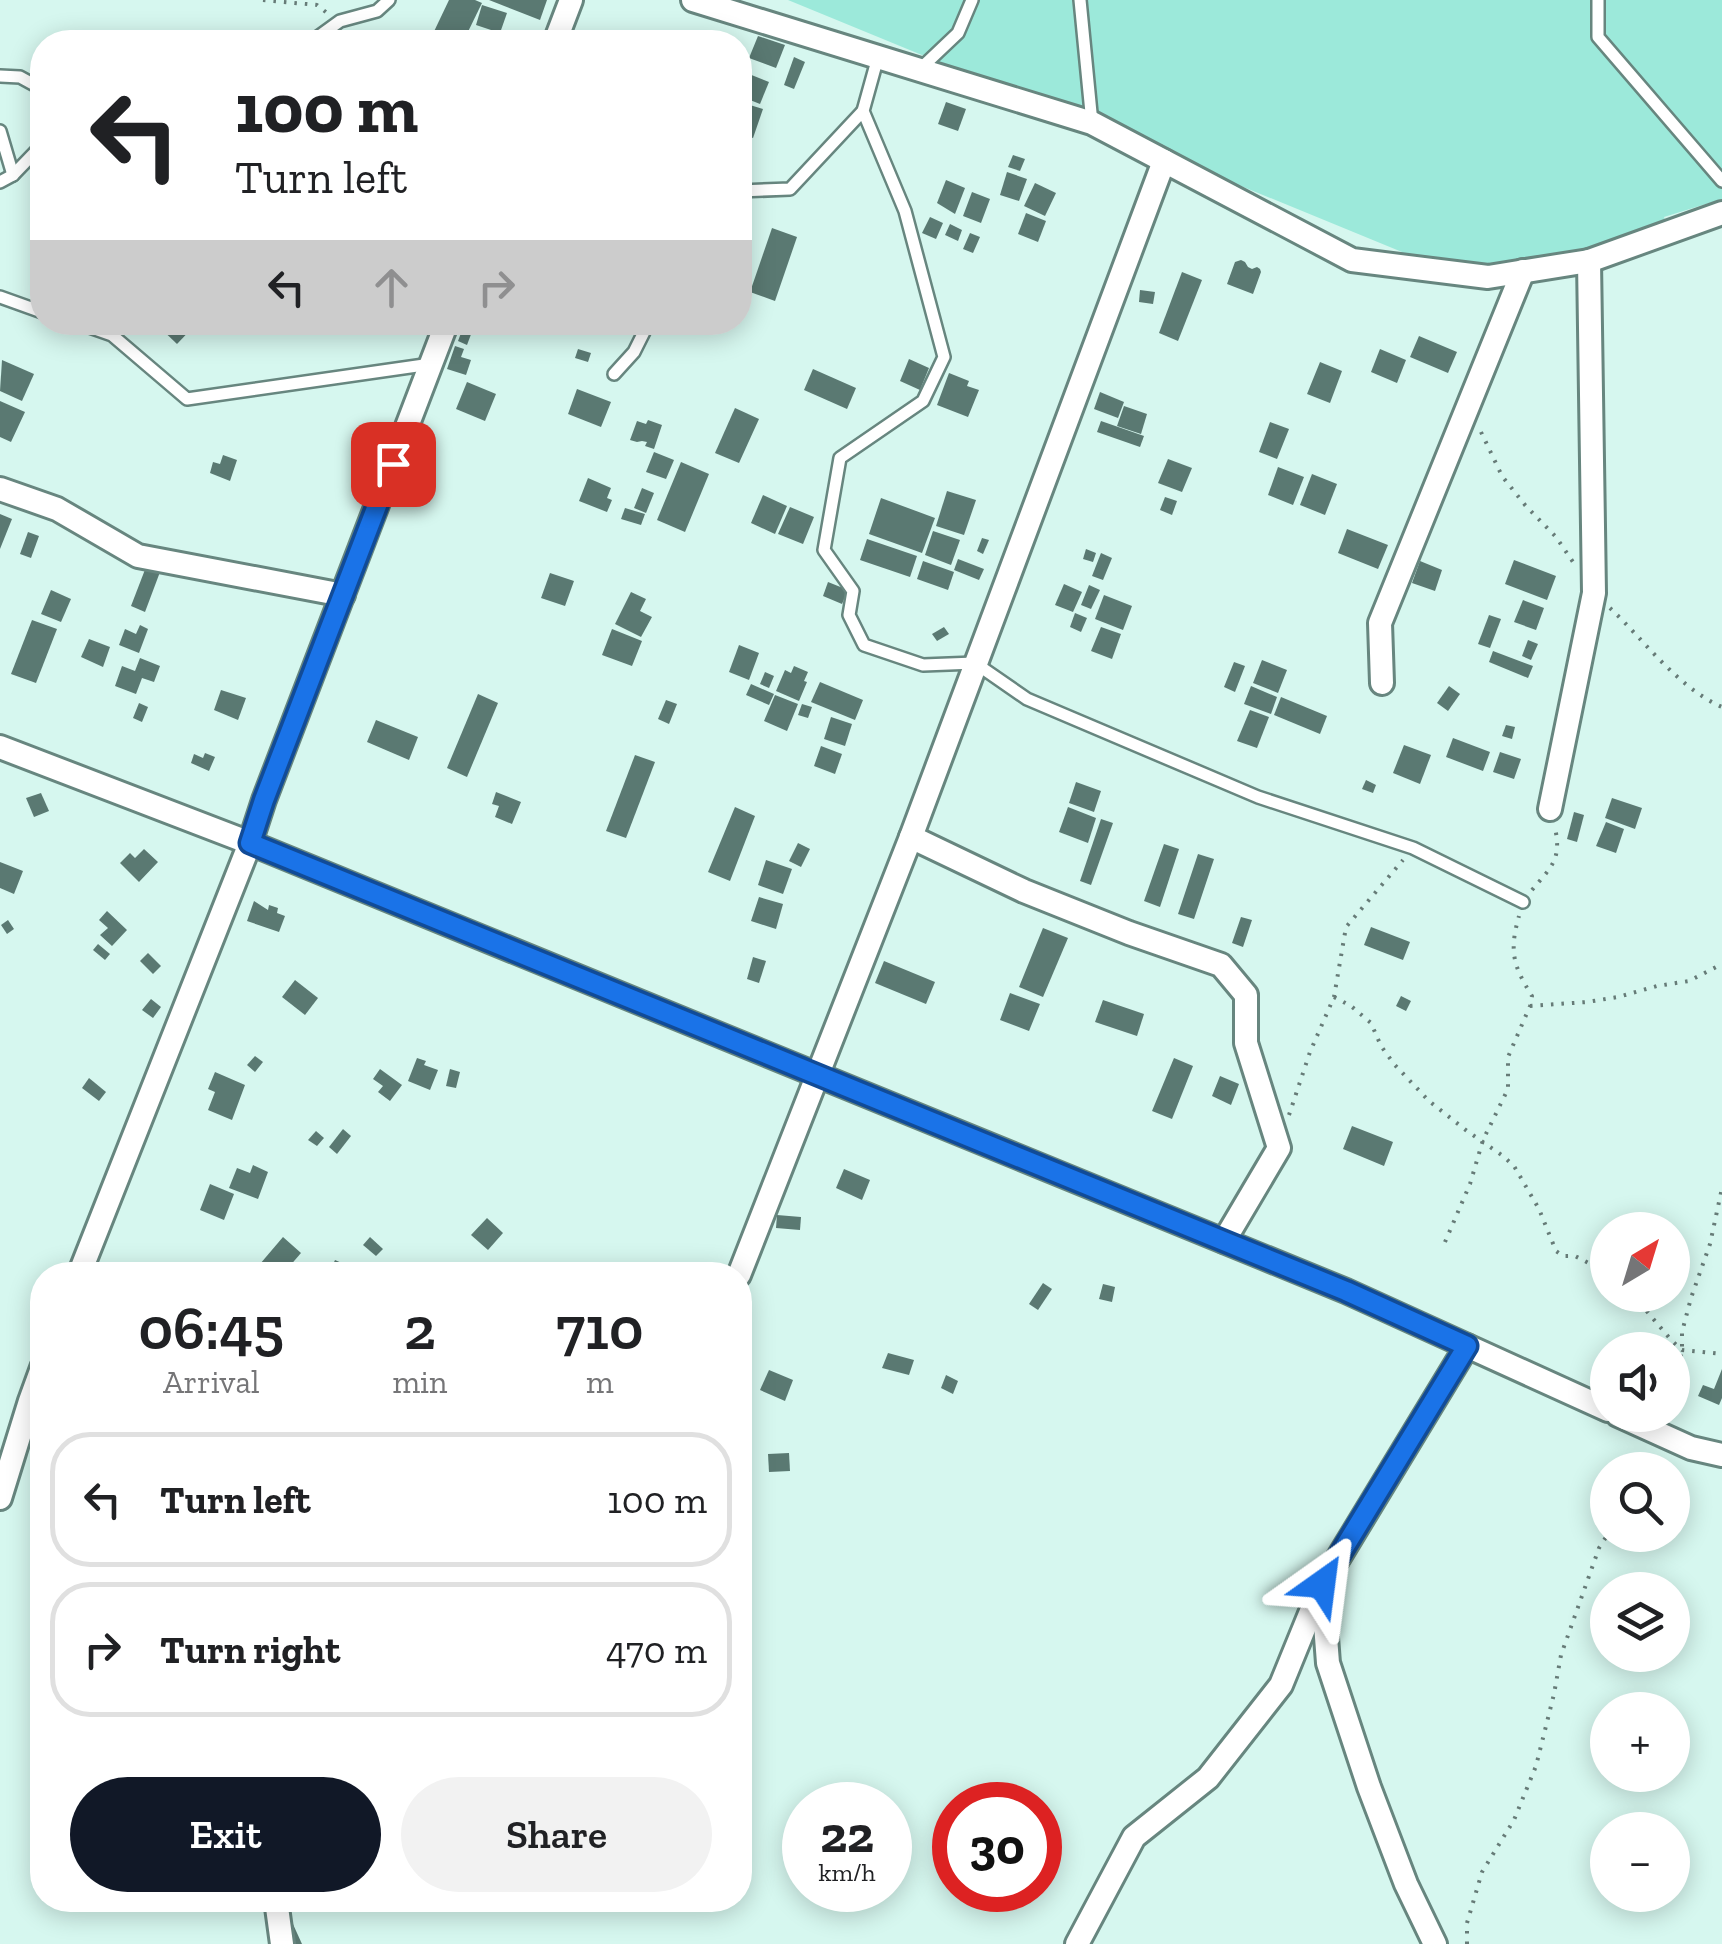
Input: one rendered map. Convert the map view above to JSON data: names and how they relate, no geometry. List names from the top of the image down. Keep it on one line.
{"north":"top right","page":{"turn":["100 m","Turn left"],"map_buttons":["+","−"],"eta":["06:45","Arrival","2","min","710","m"],"list":[{"name":"Turn left","value":"100 m"},{"name":"Turn right","value":"470 m"}],"buttons":["Exit","Share"],"speed":"22 km/h","limit":"30"}}
